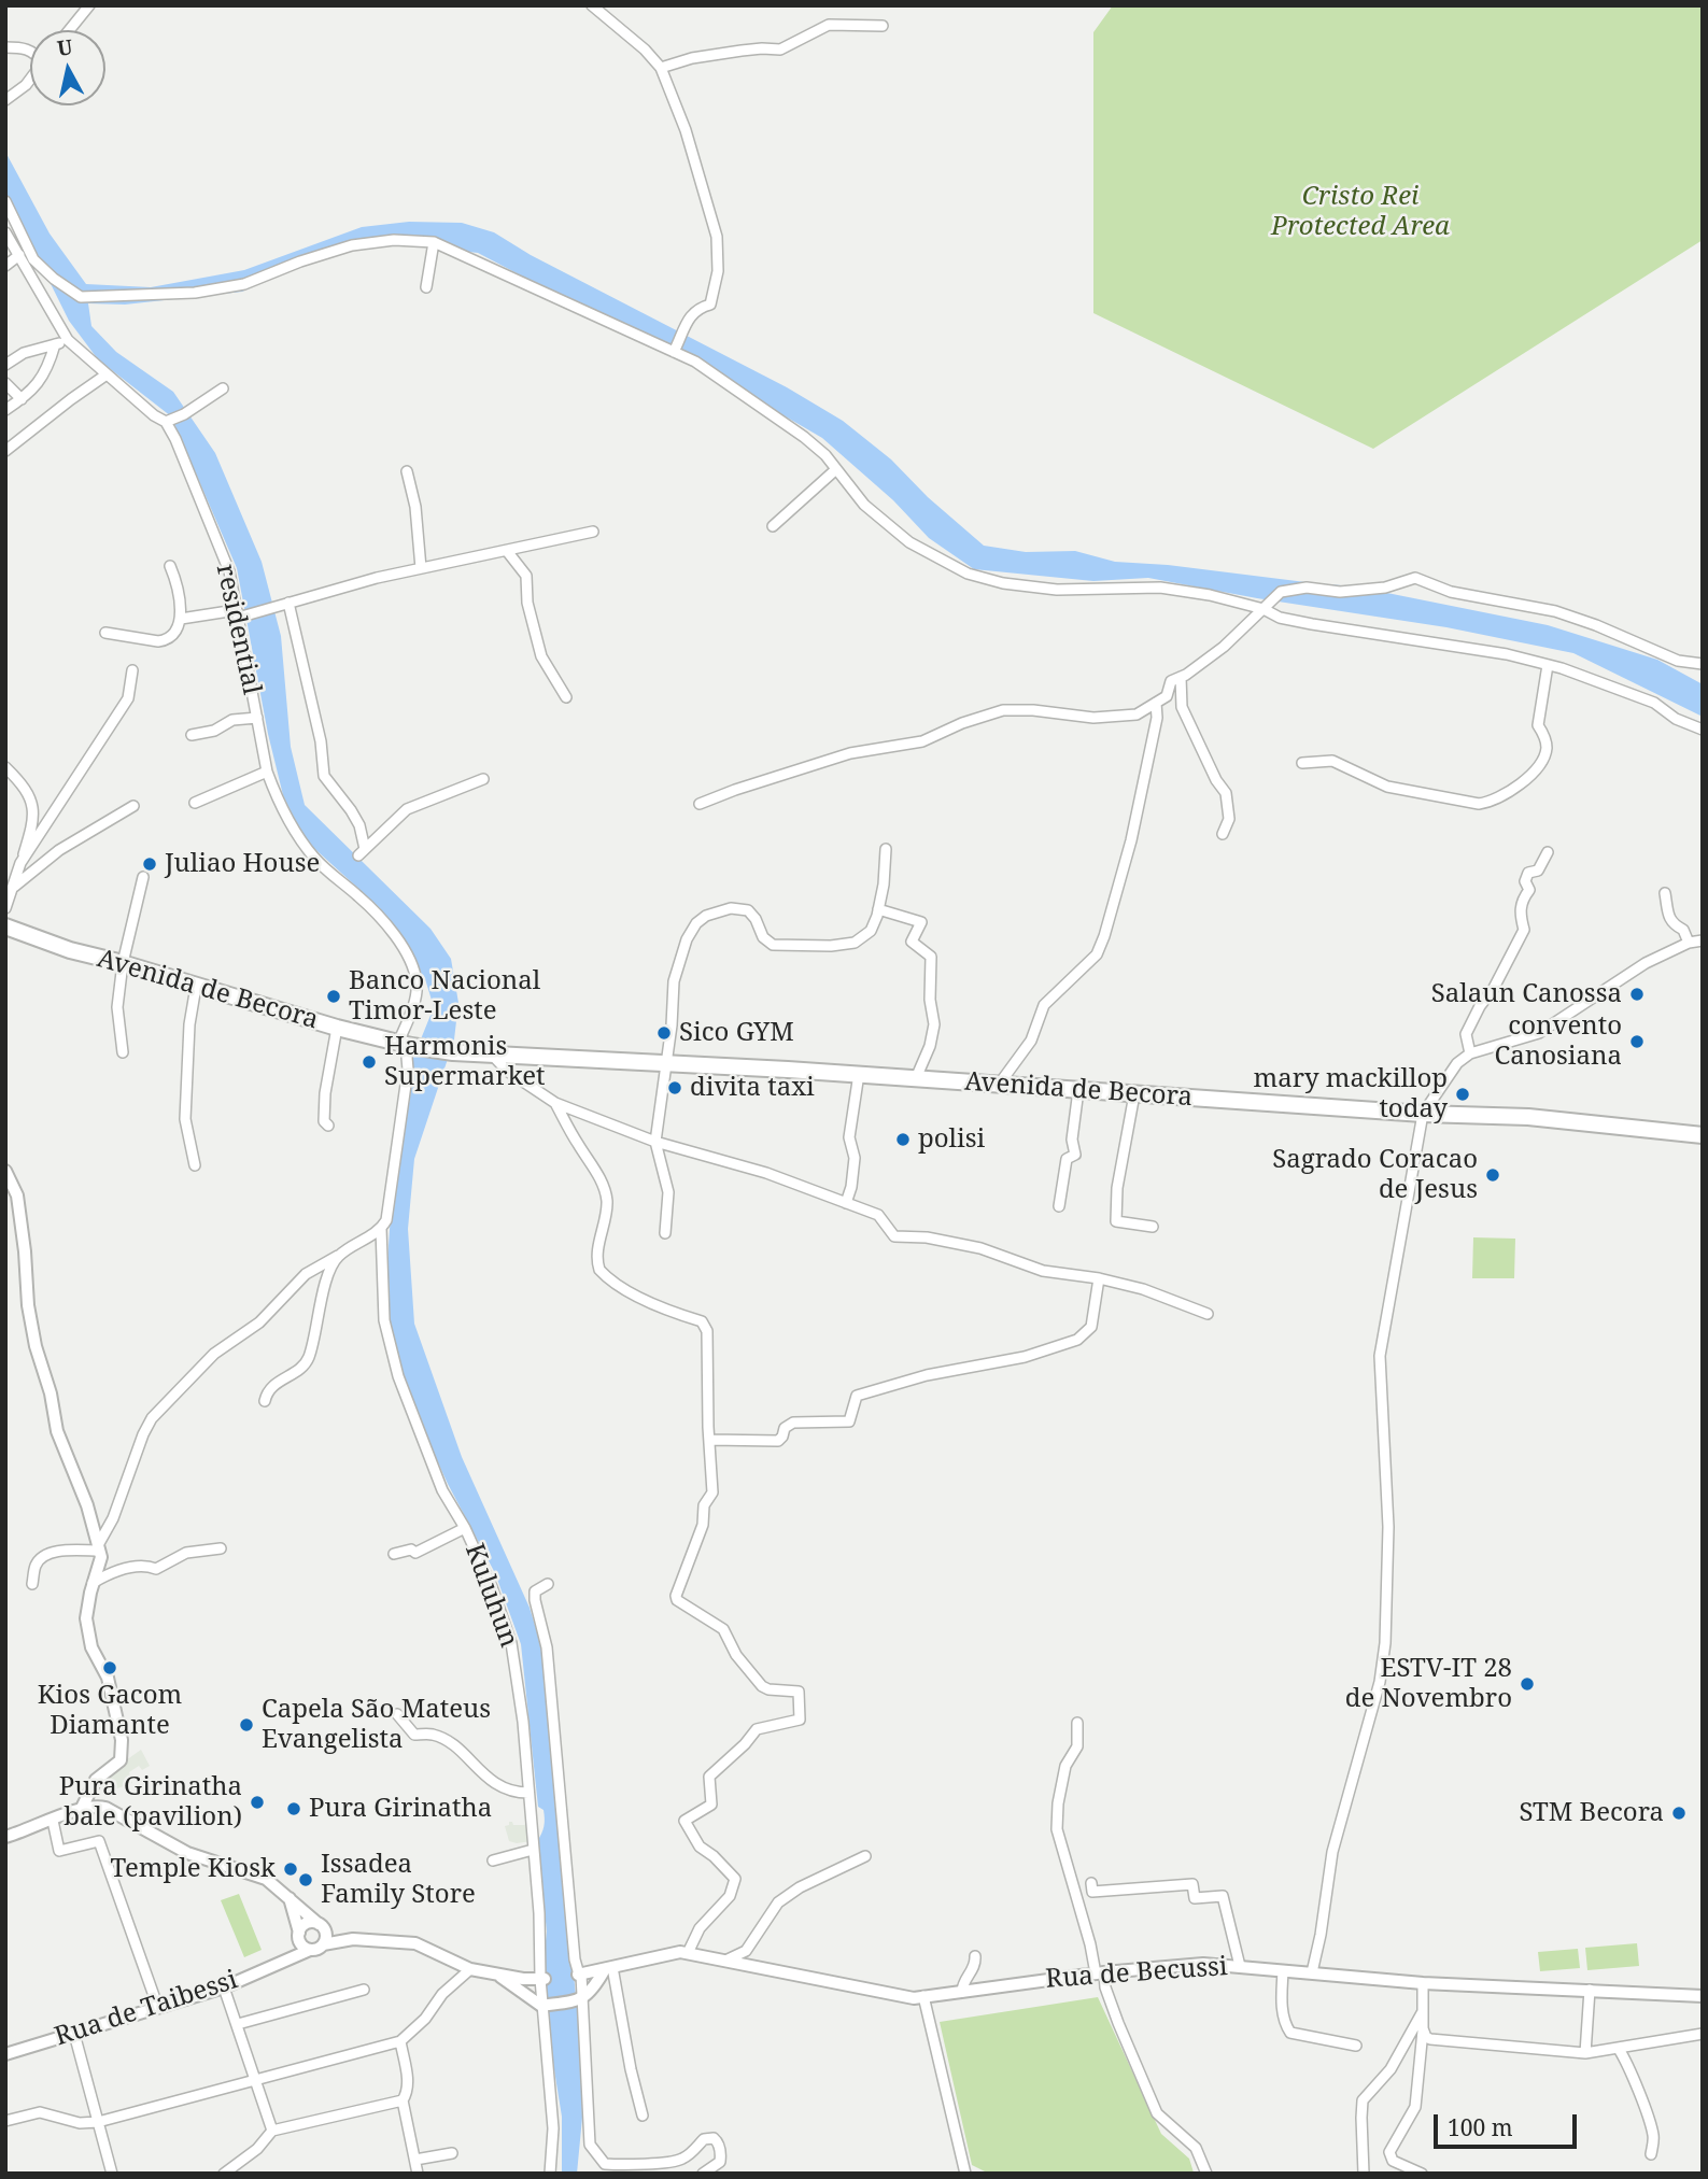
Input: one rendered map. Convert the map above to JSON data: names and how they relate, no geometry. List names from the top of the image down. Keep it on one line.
{"streets":{"main road":["Avenida de Becora"],"street":["residential","Kuluhun","Rua de Becussi","Rua de Taibessi"]},"crossings":[["residential","Avenida de Becora"],["residential","Kuluhun"],["Avenida de Becora","Kuluhun"]],"parks":["Cristo Rei Protected Area"],"places":["Juliao House","Salaun Canossa","Banco Nacional Timor-Leste","Sico GYM","convento Canosiana","Harmonis Supermarket","divita taxi","mary mackillop today","polisi","Sagrado Coracao de Jesus","Kios Gacom Diamante","ESTV-IT 28 de Novembro","Capela São Mateus Evangelista","Pura Girinatha bale (pavilion)","Pura Girinatha","STM Becora","Temple Kiosk","Issadea Family Store"],"scale_bar":"100 m","north":"top"}
